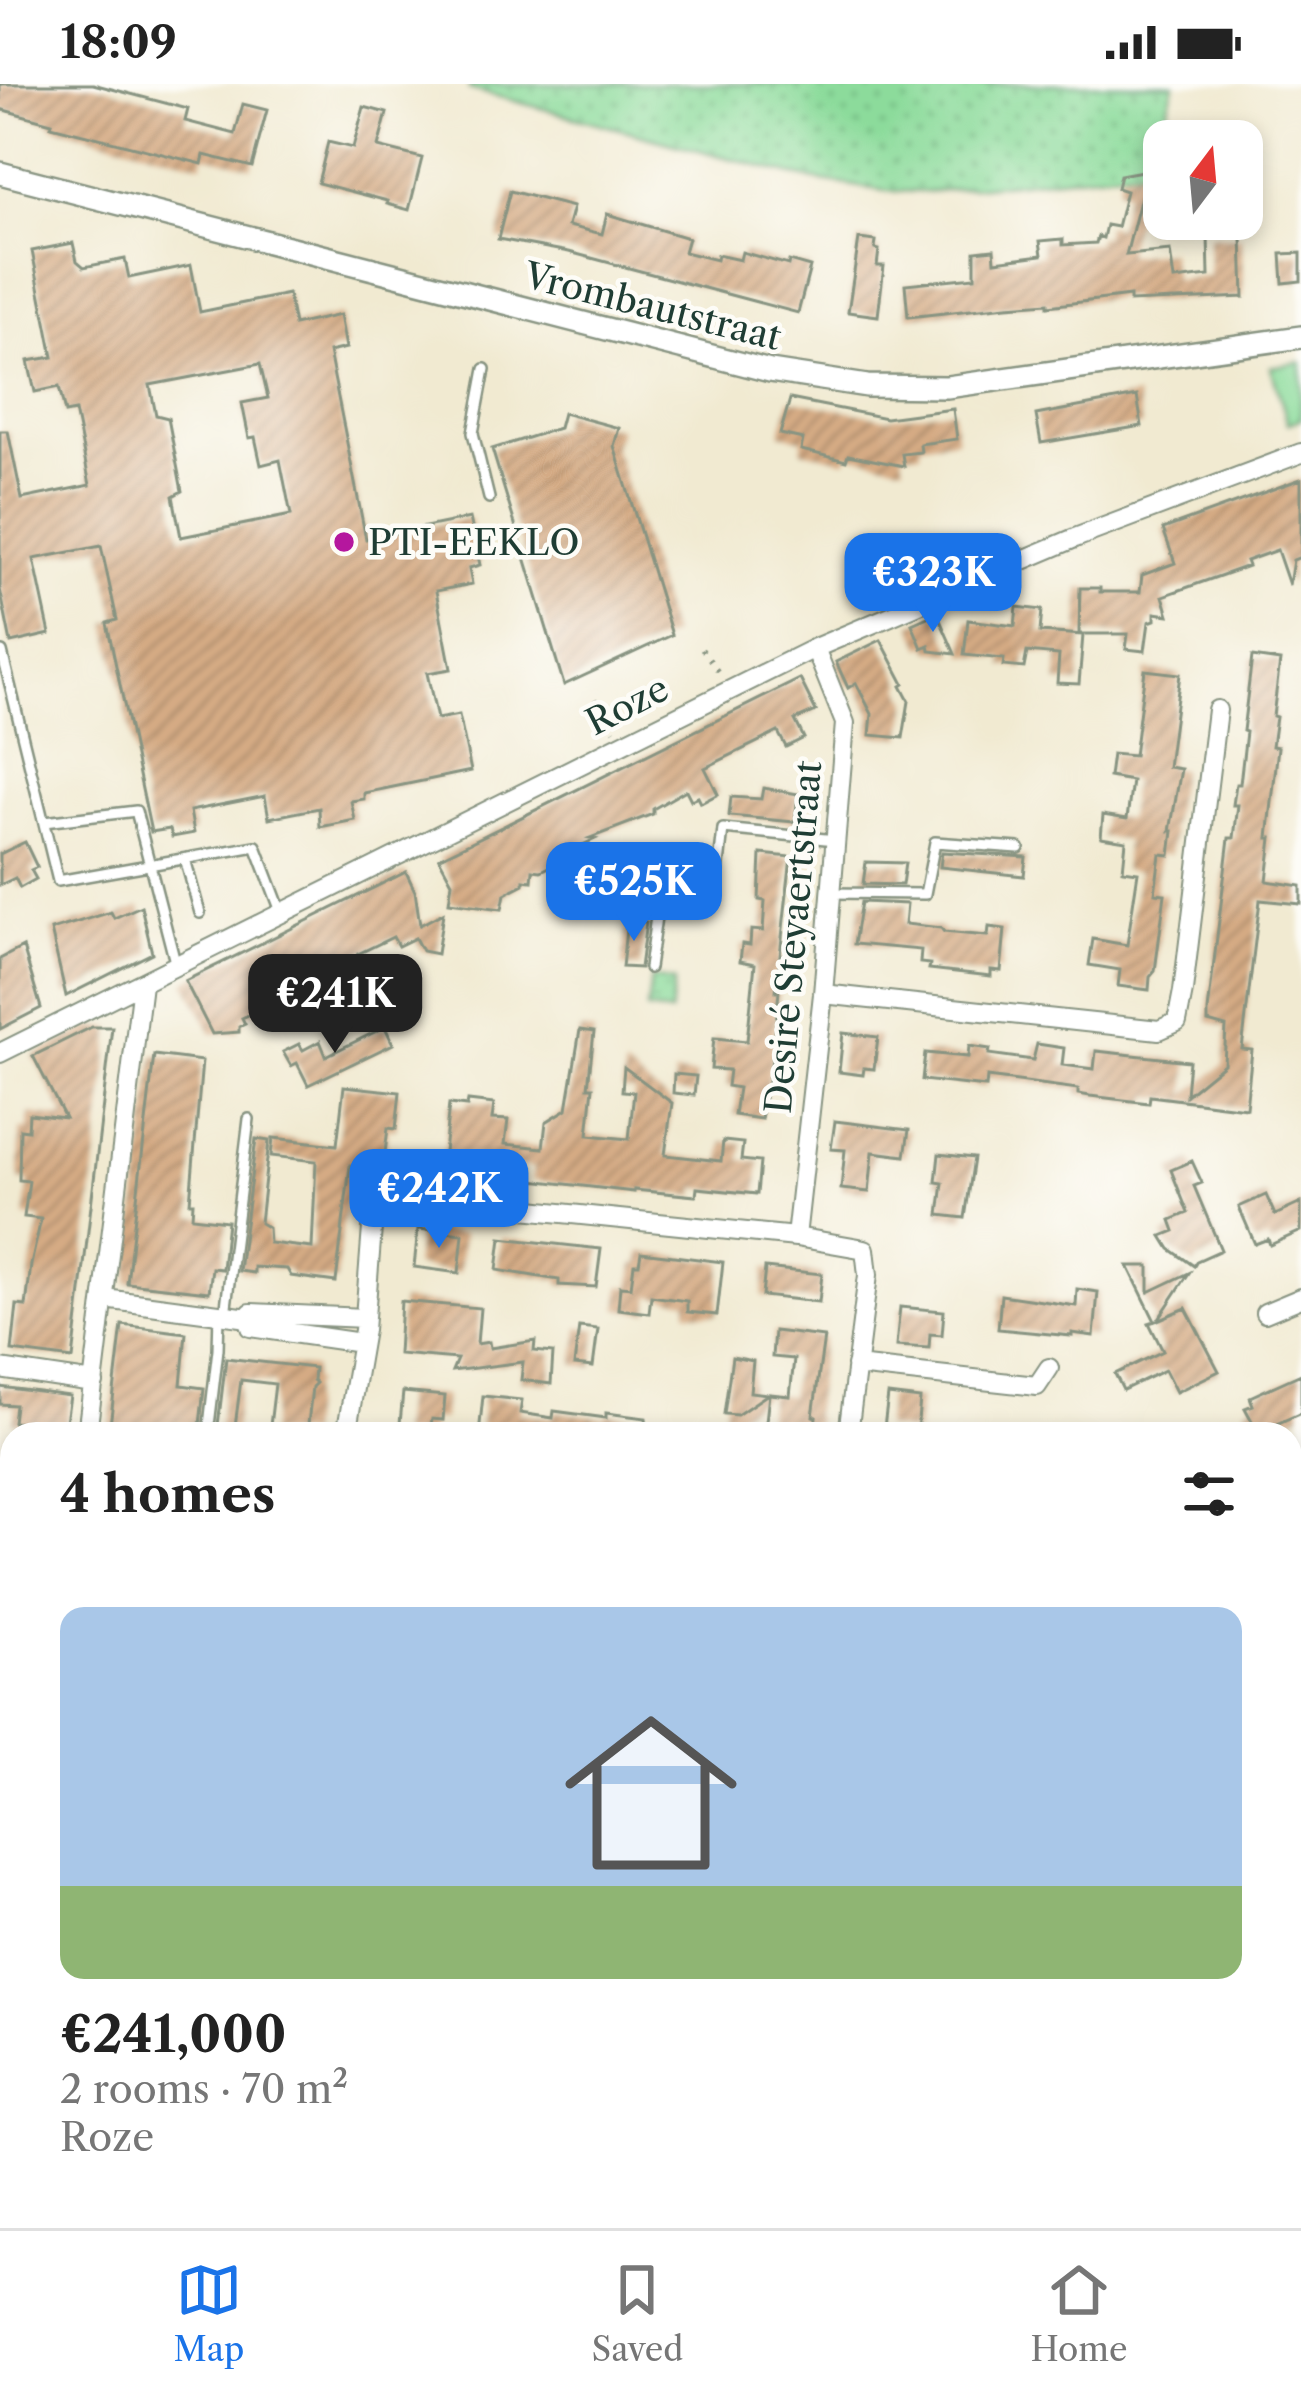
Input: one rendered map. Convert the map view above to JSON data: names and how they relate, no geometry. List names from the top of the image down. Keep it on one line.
{"streets":{"street":["Vrombautstraat","Roze","Desiré Steyaertstraat"]},"crossings":[["Roze","Desiré Steyaertstraat"]],"places":["PTI-EEKLO"],"north":"top","page":{"status":"18:09","price":["€323K","€525K","€241K","€242K"],"heading":"4 homes","list":[{"name":"€241,000","note":"2 rooms · 70 m² · Roze"}],"tabs":["Map","Saved","Home"]}}
